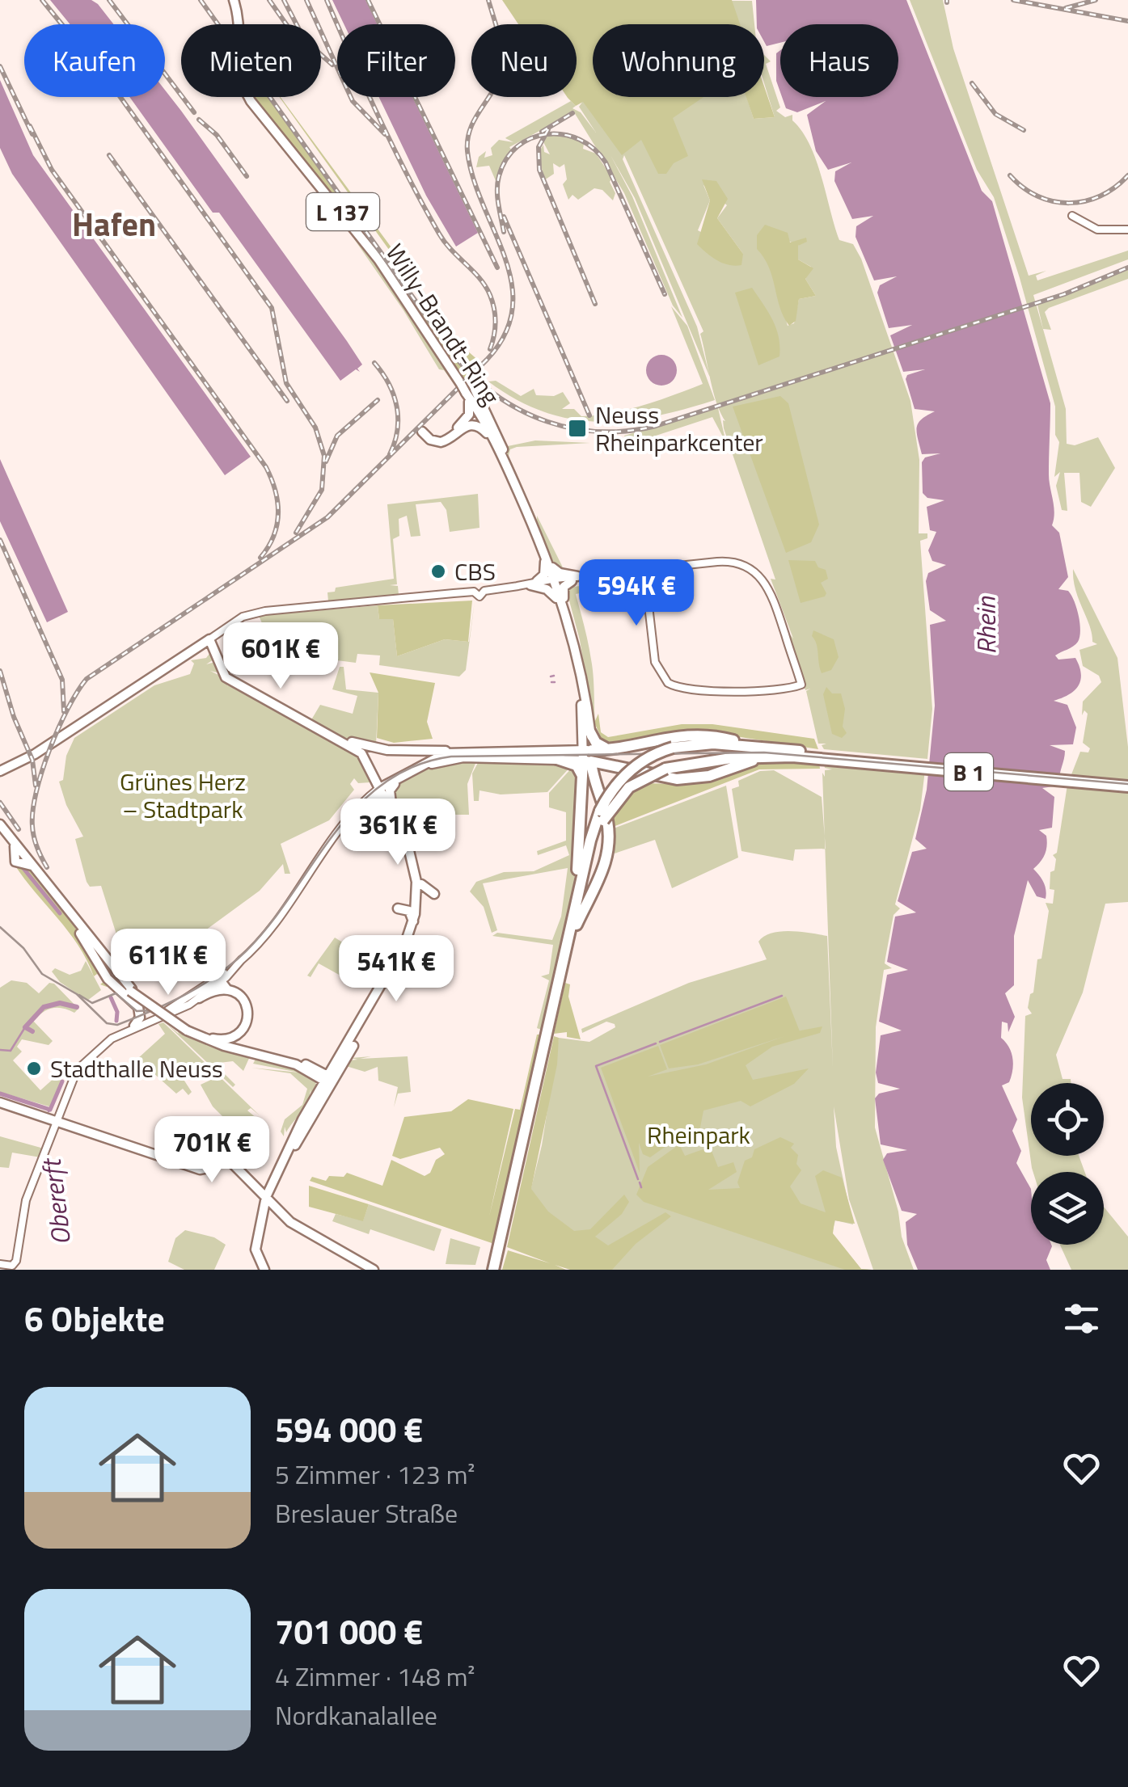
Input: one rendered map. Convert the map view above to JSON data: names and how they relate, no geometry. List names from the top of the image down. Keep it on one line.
{"streets":{"highway":["B 1"],"main road":["L 137","Willy-Brandt-Ring"]},"districts":["Hafen"],"water":["Rhein","Obererft"],"parks":["Grünes Herz – Stadtpark","Rheinpark"],"places":{"transit":["Neuss Rheinparkcenter"],"other":["CBS","Stadthalle Neuss"]},"page":{"chip":["Kaufen","Mieten","Filter","Neu","Wohnung","Haus"],"price":["594K €","601K €","361K €","611K €","541K €","701K €"],"heading":"6 Objekte","list":[{"name":"594 000 €","note":"5 Zimmer · 123 m² · Breslauer Straße"},{"name":"701 000 €","note":"4 Zimmer · 148 m² · Nordkanalallee"}]}}
